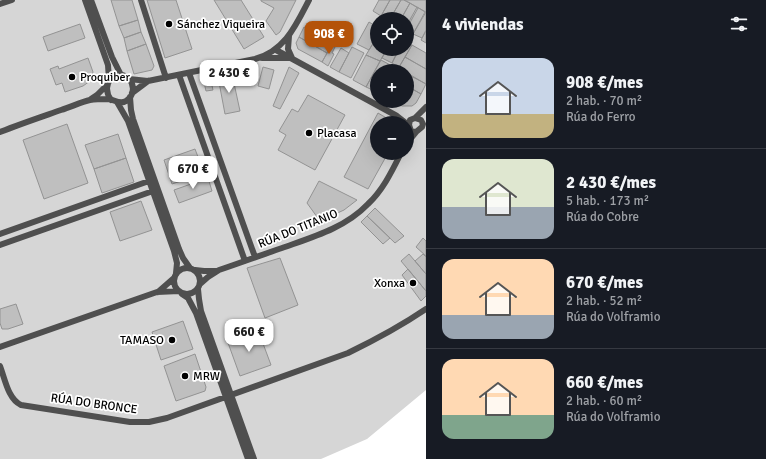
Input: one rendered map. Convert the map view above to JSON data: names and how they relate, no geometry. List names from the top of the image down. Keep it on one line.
{"streets":{"street":["RÚA DO TITANIO","RÚA DO BRONCE"]},"places":["Sánchez Viqueira","Proquiber","Placasa","Xonxa","TAMASO","MRW"],"page":{"heading":"4 viviendas","map_buttons":["+","−"],"price":["908 €","2 430 €","670 €","660 €"],"list":[{"name":"908 €/mes","note":"2 hab. · 70 m² · Rúa do Ferro"},{"name":"2 430 €/mes","note":"5 hab. · 173 m² · Rúa do Cobre"},{"name":"670 €/mes","note":"2 hab. · 52 m² · Rúa do Volframio"},{"name":"660 €/mes","note":"2 hab. · 60 m² · Rúa do Volframio"}]}}
